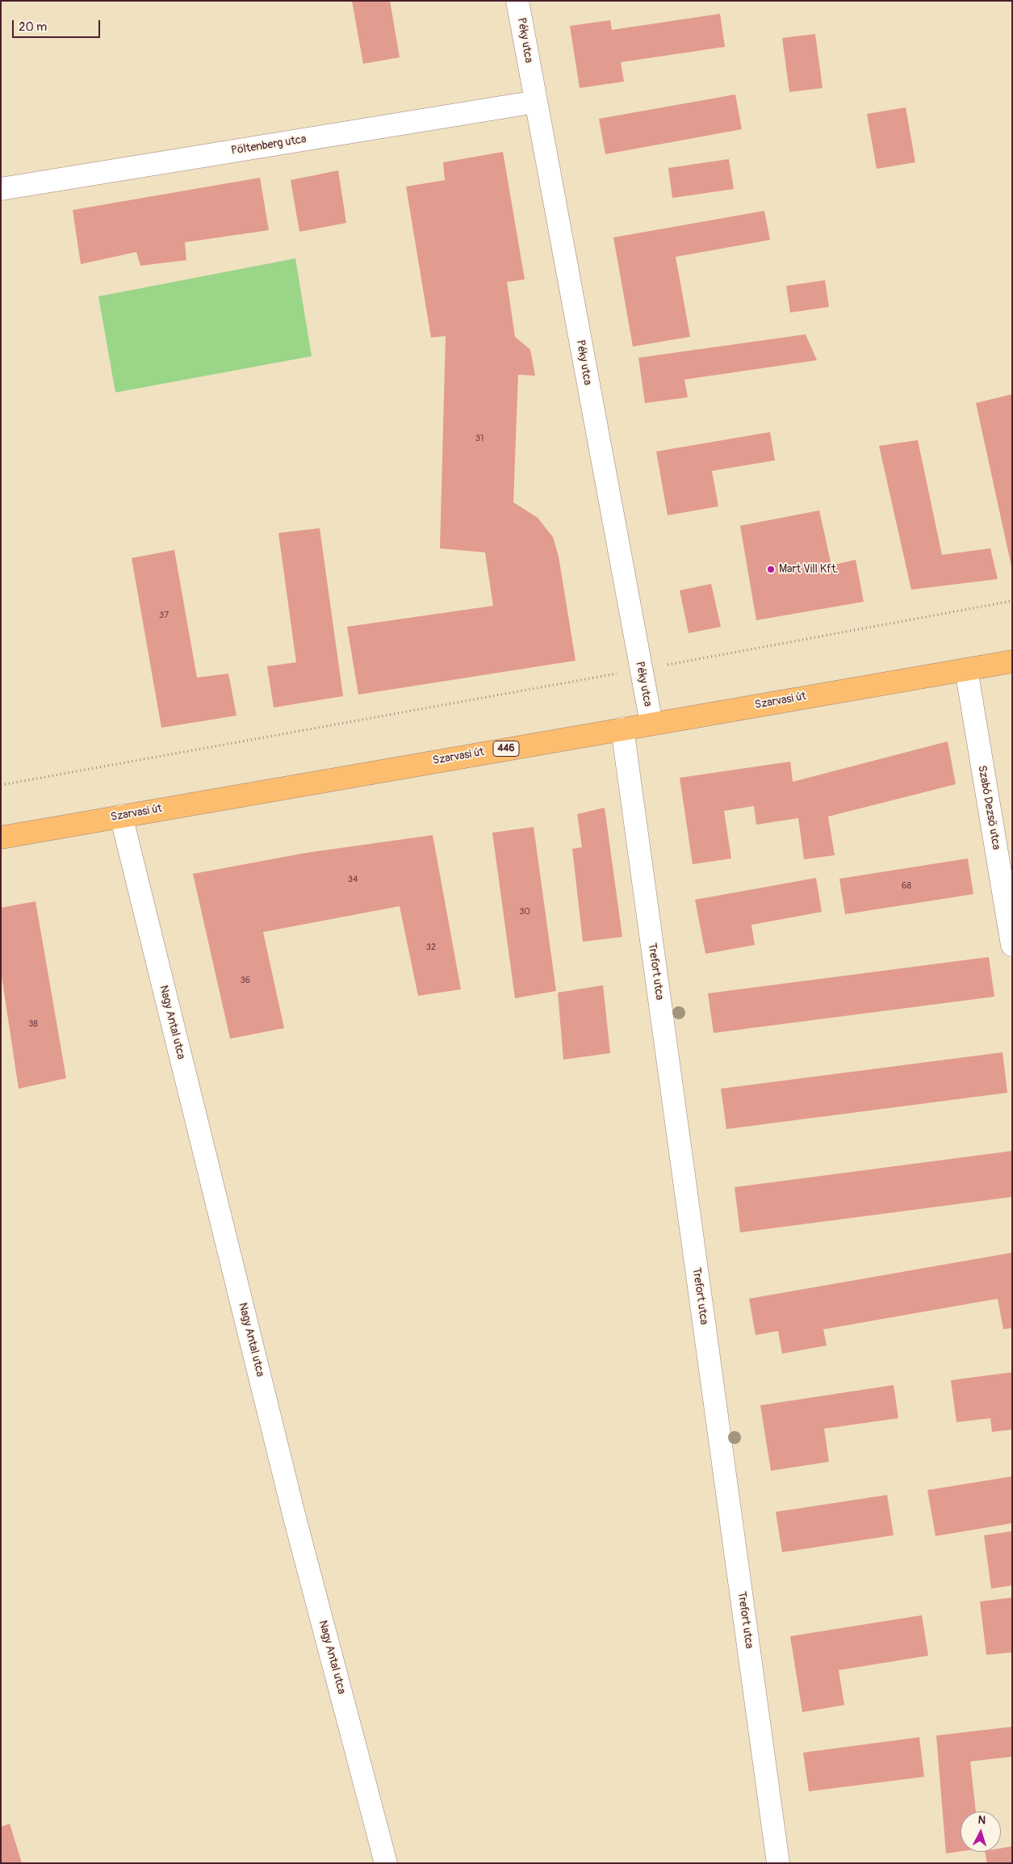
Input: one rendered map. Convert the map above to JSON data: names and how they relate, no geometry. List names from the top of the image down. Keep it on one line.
{"streets":{"main road":["Szarvasi út","446"],"street":["Péky utca","Pöltenberg utca","Szabó Dezső utca","Trefort utca","Nagy Antal utca"]},"crossings":[["Péky utca","Pöltenberg utca"],["Péky utca","Szarvasi út"],["Szarvasi út","Szabó Dezső utca"],["Szarvasi út","Trefort utca"],["Szarvasi út","Nagy Antal utca"]],"places":["Mart Vill Kft."],"house_numbers":["31","37","34","68","30","32","36","38"],"scale_bar":"20 m","north":"top"}
